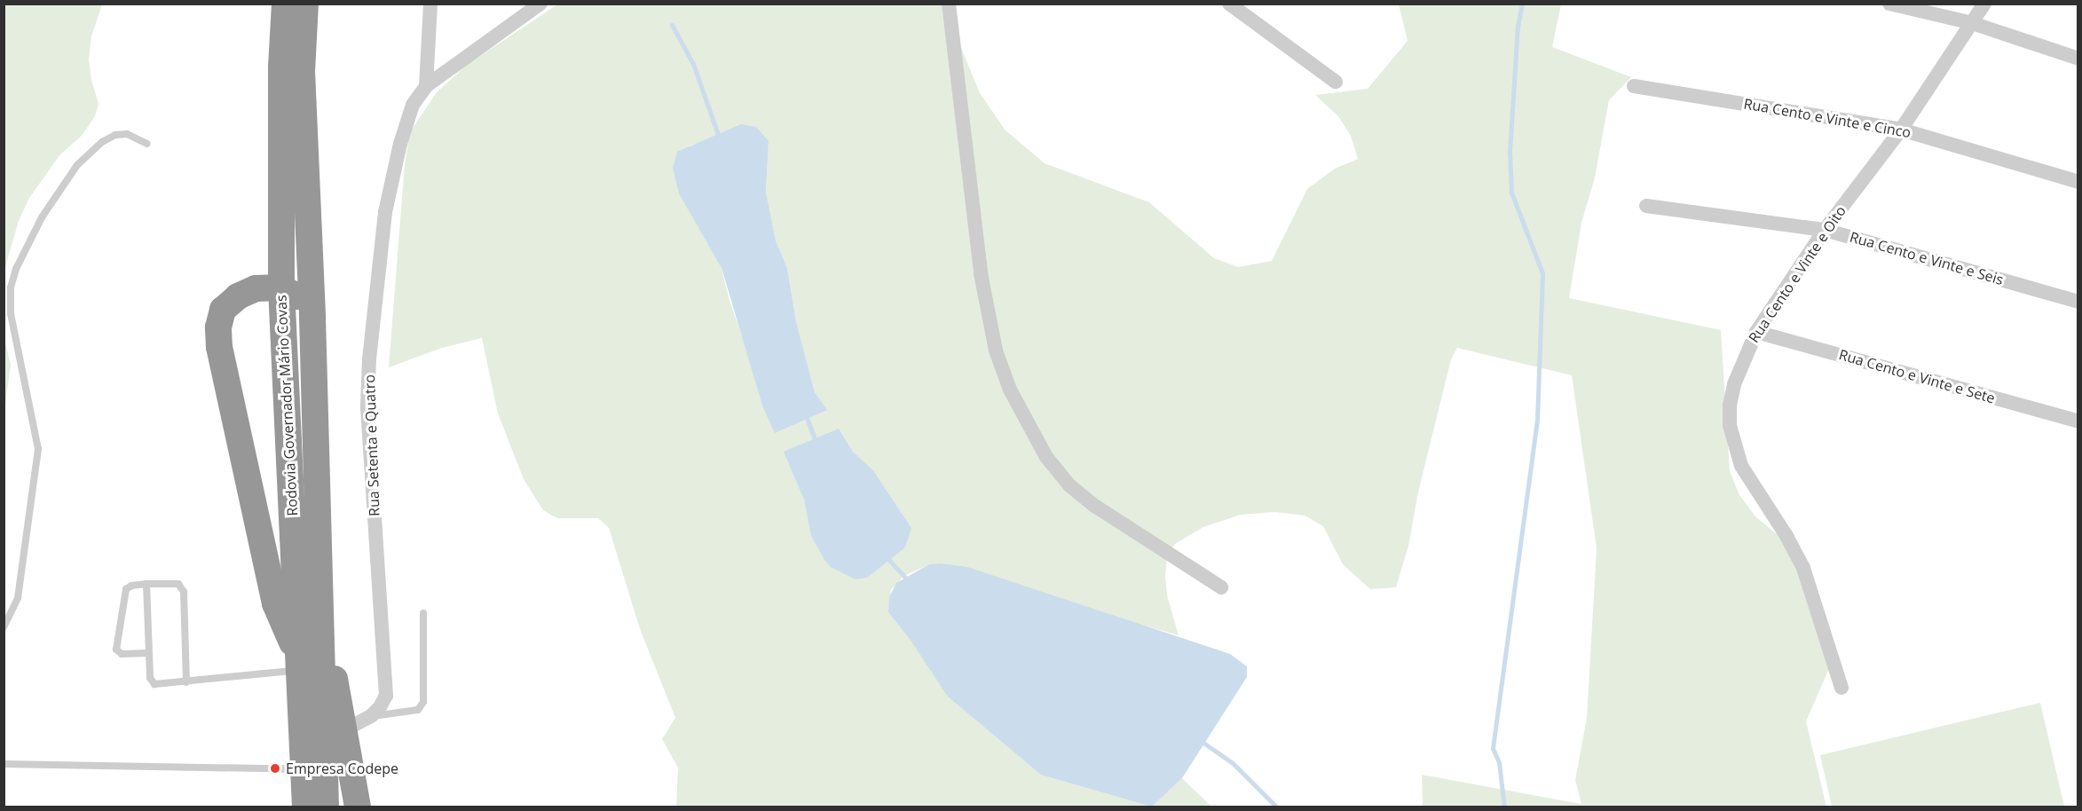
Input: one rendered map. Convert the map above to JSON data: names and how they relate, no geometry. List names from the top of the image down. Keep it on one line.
{"streets":{"highway":["Rodovia Governador Mário Covas"],"street":["Rua Cento e Vinte e Cinco","Rua Cento e Vinte e Seis","Rua Cento e Vinte e Oito","Rua Cento e Vinte e Sete","Rua Setenta e Quatro"]},"crossings":[["Rua Cento e Vinte e Cinco","Rua Cento e Vinte e Oito"],["Rua Cento e Vinte e Seis","Rua Cento e Vinte e Oito"],["Rua Cento e Vinte e Oito","Rua Cento e Vinte e Sete"]],"places":["Empresa Codepe"]}
